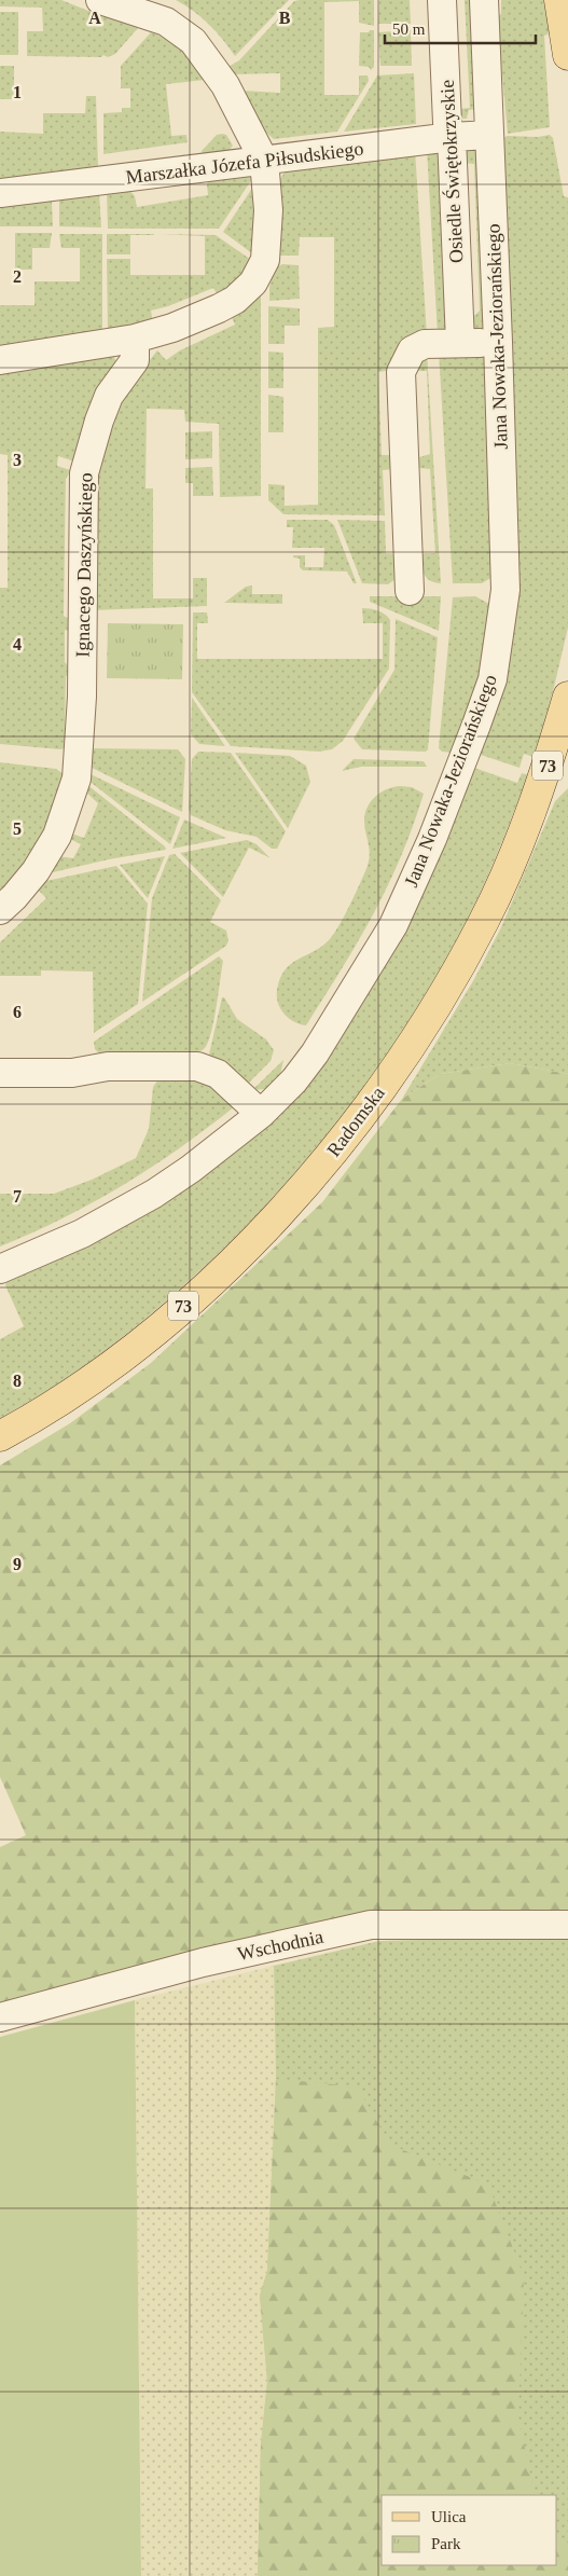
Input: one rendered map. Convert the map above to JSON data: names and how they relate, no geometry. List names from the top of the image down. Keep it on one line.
{"streets":{"main road":["73","Radomska"],"street":["Marszałka Józefa Piłsudskiego","Osiedle Świętokrzyskie","Jana Nowaka-Jeziorańskiego","Ignacego Daszyńskiego","Wschodnia"]},"crossings":[["Marszałka Józefa Piłsudskiego","Osiedle Świętokrzyskie"],["Marszałka Józefa Piłsudskiego","Jana Nowaka-Jeziorańskiego"]],"legend":["Ulica","Park"],"scale_bar":"50 m","grid":{"columns":["A","B"],"rows":["1","2","3","4","5","6","7","8","9"]}}
